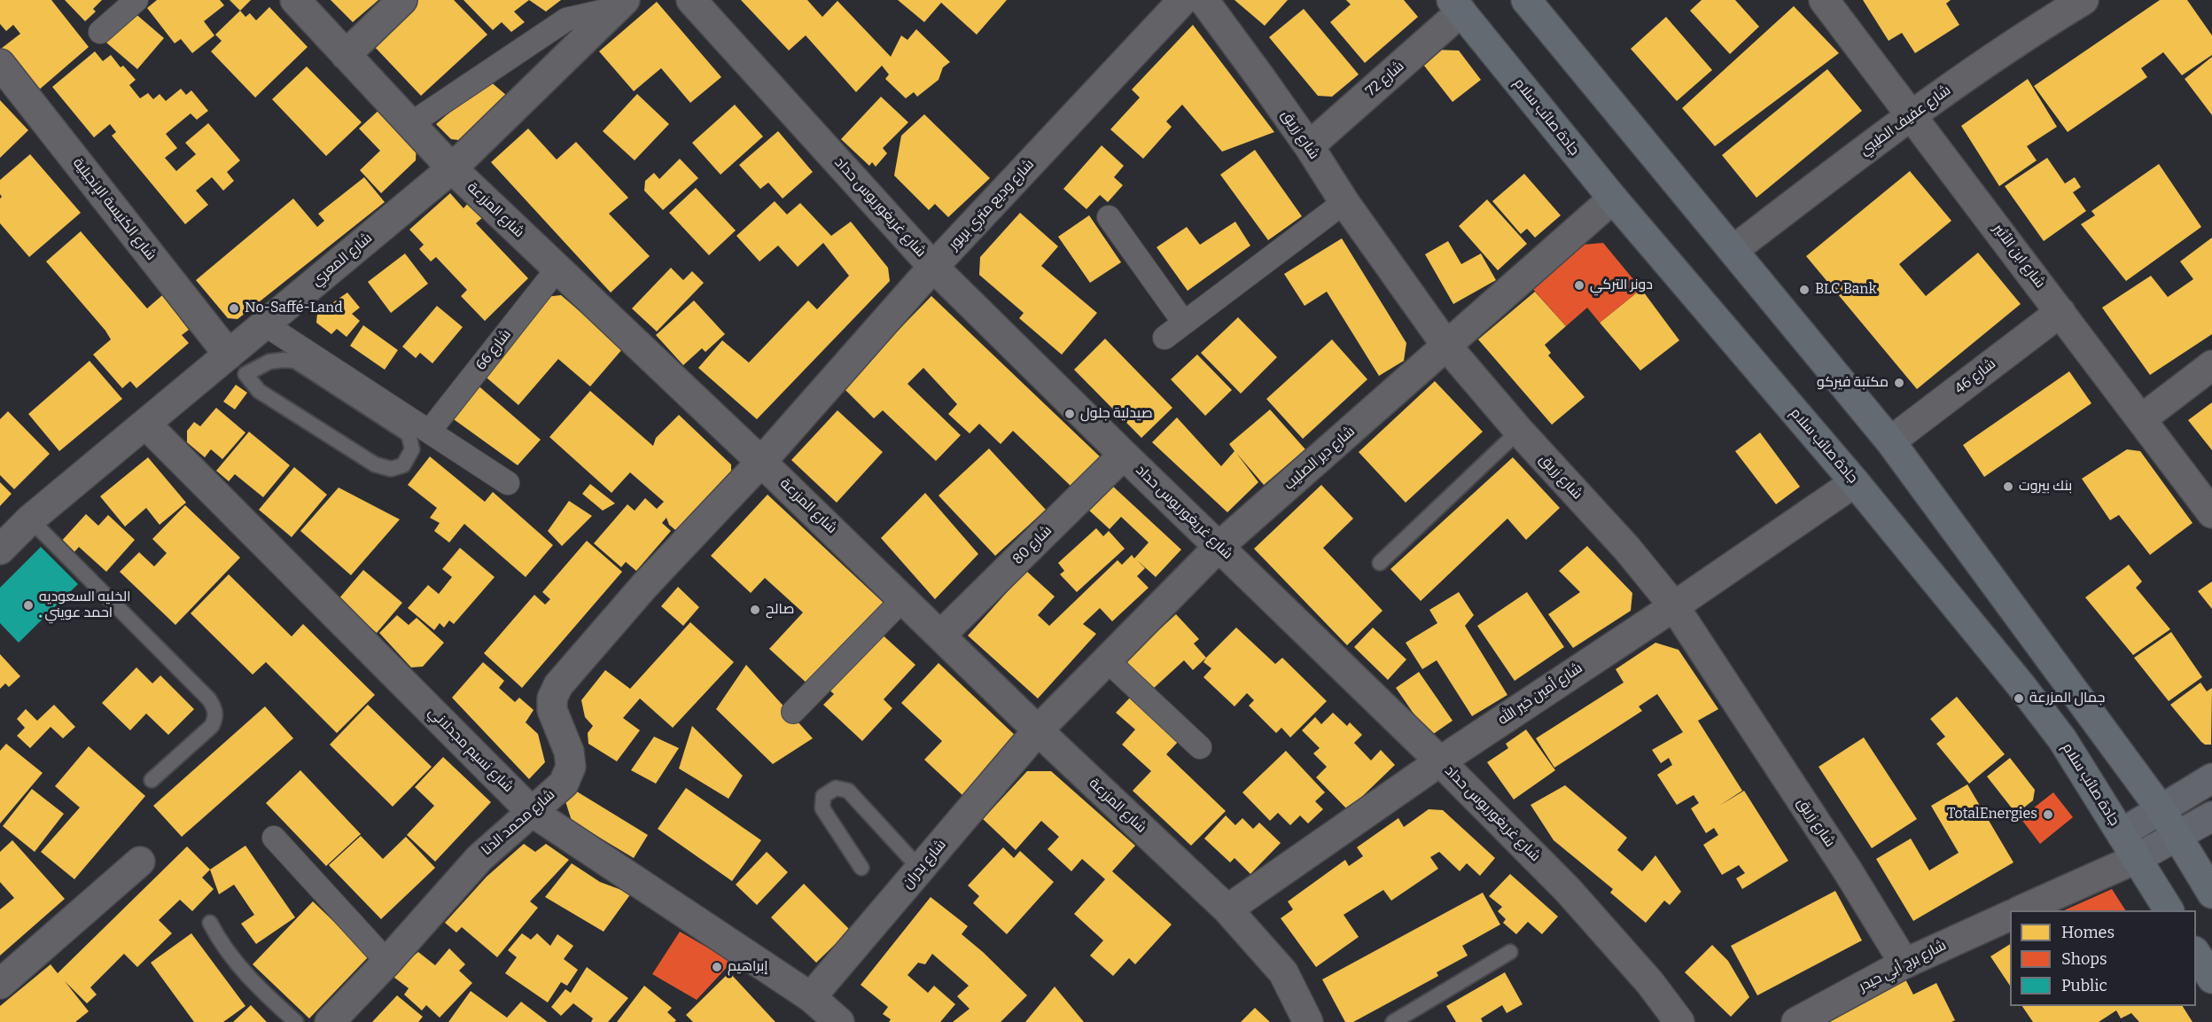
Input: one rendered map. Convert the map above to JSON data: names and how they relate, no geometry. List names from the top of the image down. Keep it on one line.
{"streets":{"highway":["جادة صائب سلام"],"street":["شارع 72","شارع عفيف الطيبي","شارع زريق","شارع وديع متري بربور","شارع غريغوريوس حداد","شارع الكنيسة الإنجيلية","شارع المزرعة","شارع ابن الأثير","شارع المعري","شارع 66","شارع 46","شارع دير الصليب","شارع 80","شارع أمين خير الله","شارع نسيم مجدلاني","شارع محمد الدنا","شارع بدران","شارع برج أبي حيدر"]},"crossings":[["شارع 72","جادة صائب سلام"],["شارع 72","شارع زريق"],["جادة صائب سلام","شارع دير الصليب"],["جادة صائب سلام","شارع أمين خير الله"],["شارع عفيف الطيبي","شارع ابن الأثير"],["شارع زريق","شارع دير الصليب"],["شارع زريق","شارع أمين خير الله"],["شارع زريق","شارع برج أبي حيدر"],["شارع وديع متري بربور","شارع غريغوريوس حداد"],["شارع وديع متري بربور","شارع المزرعة"],["شارع وديع متري بربور","شارع محمد الدنا"],["شارع غريغوريوس حداد","شارع دير الصليب"],["شارع غريغوريوس حداد","شارع 80"],["شارع غريغوريوس حداد","شارع أمين خير الله"],["شارع الكنيسة الإنجيلية","شارع المعري"],["شارع المزرعة","شارع المعري"],["شارع المزرعة","شارع 66"],["شارع المزرعة","شارع دير الصليب"],["شارع المزرعة","شارع 80"],["شارع المزرعة","شارع أمين خير الله"],["شارع المزرعة","شارع محمد الدنا"],["شارع المزرعة","شارع بدران"],["شارع ابن الأثير","شارع 46"],["شارع المعري","شارع نسيم مجدلاني"],["شارع دير الصليب","شارع بدران"],["شارع نسيم مجدلاني","شارع محمد الدنا"],["شارع نسيم مجدلاني","شارع بدران"]],"places":["دونر التركي","BLC Bank","No-Saffé-Land","مكتبة فيركو","صيدلية جلول","بنك بيروت","الخليه السعوديه . احمد عويني","صالح","جمال المزرعة","TotalEnergies","إبراهيم"],"legend":["Homes","Shops","Public"]}
